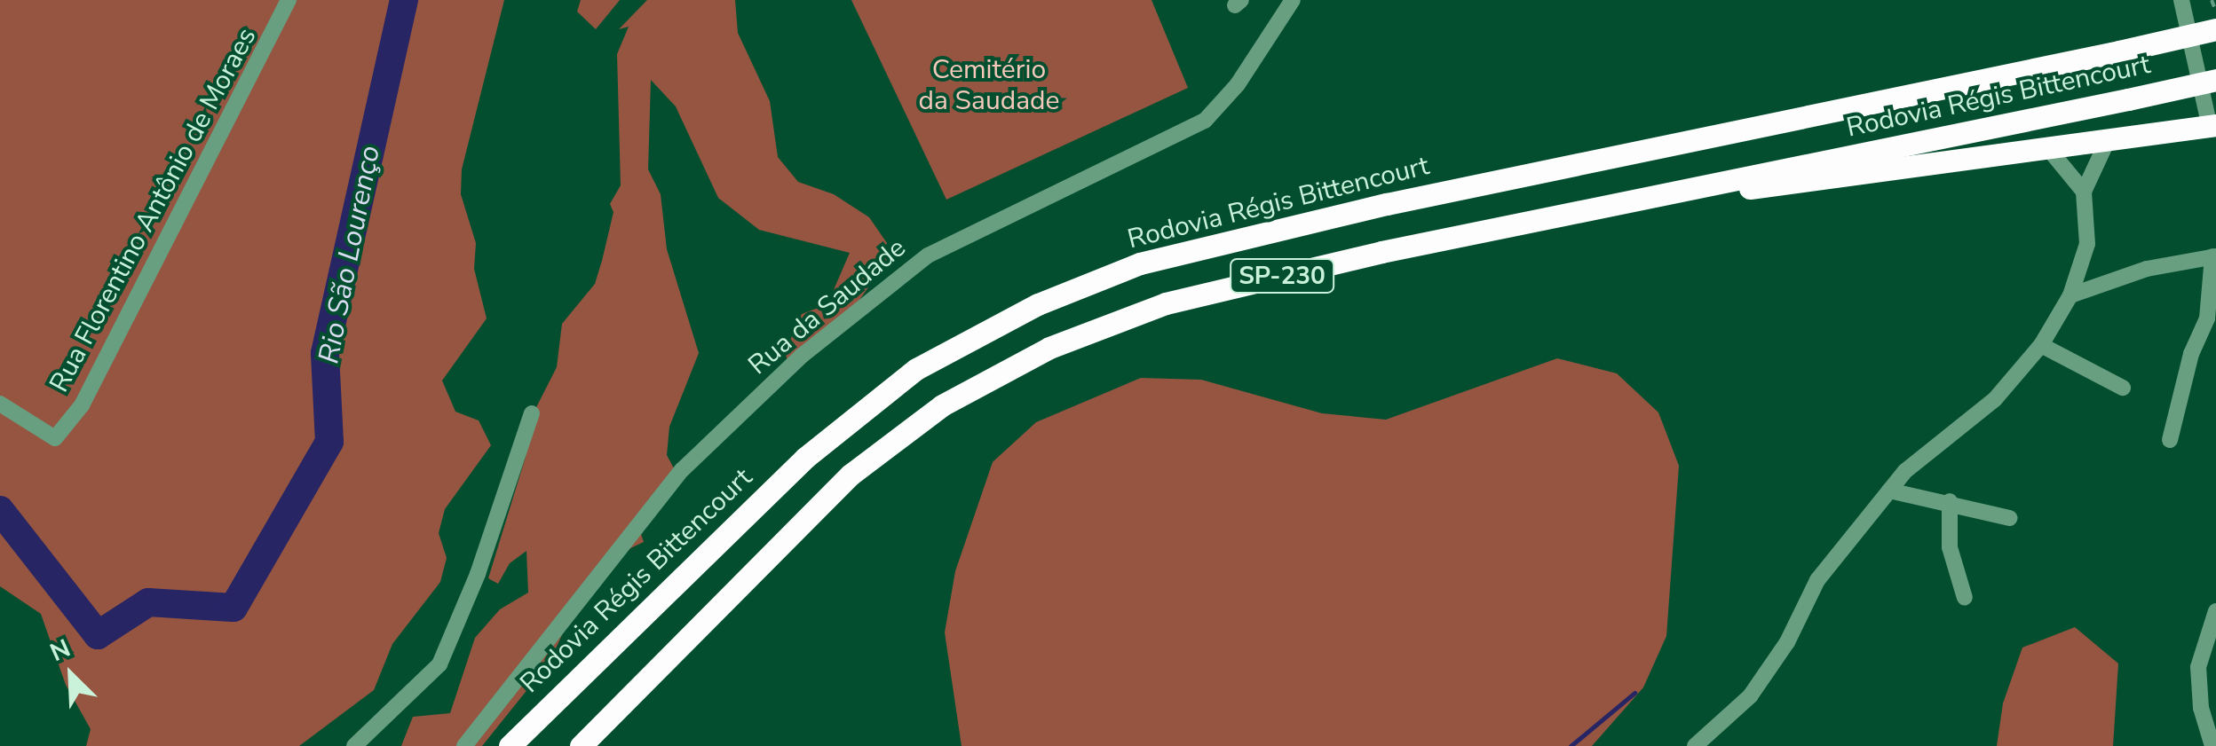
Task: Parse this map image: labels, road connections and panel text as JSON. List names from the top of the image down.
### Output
{
  "streets": {
    "highway": ["Rodovia Régis Bittencourt", "SP-230"],
    "street": ["Rua Florentino Antônio de Moraes", "Rua da Saudade"]
  },
  "water": ["Rio São Lourenço"],
  "parks": ["Cemitério da Saudade"],
  "north": "top left"
}
